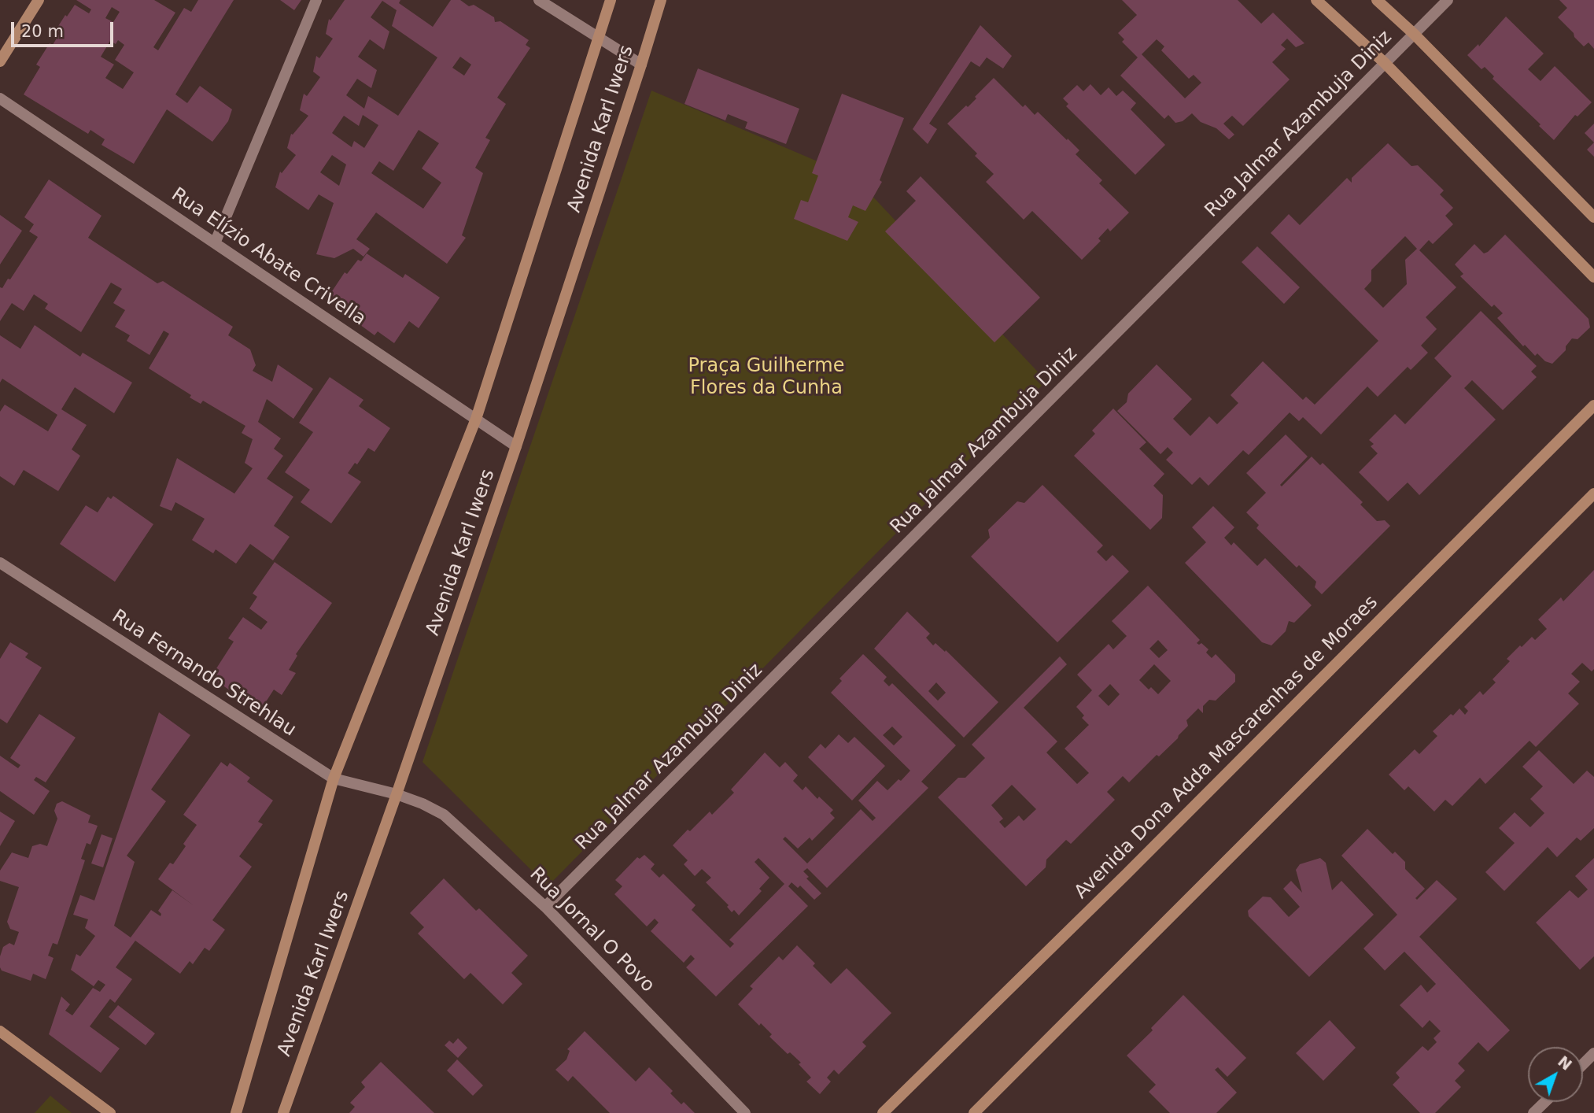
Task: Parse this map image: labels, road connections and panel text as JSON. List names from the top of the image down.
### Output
{
  "streets": {
    "street": [
      "Rua Jalmar Azambuja Diniz",
      "Avenida Karl Iwers",
      "Rua Elízio Abate Crivella",
      "Rua Fernando Strehlau",
      "Avenida Dona Adda Mascarenhas de Moraes",
      "Rua Jornal O Povo"
    ]
  },
  "crossings": [
    ["Rua Jalmar Azambuja Diniz", "Rua Jornal O Povo"],
    ["Avenida Karl Iwers", "Rua Elízio Abate Crivella"],
    ["Avenida Karl Iwers", "Rua Fernando Strehlau"],
    ["Avenida Karl Iwers", "Rua Jornal O Povo"],
    ["Rua Fernando Strehlau", "Rua Jornal O Povo"]
  ],
  "parks": ["Praça Guilherme Flores da Cunha"],
  "scale_bar": "20 m",
  "north": "top right"
}
